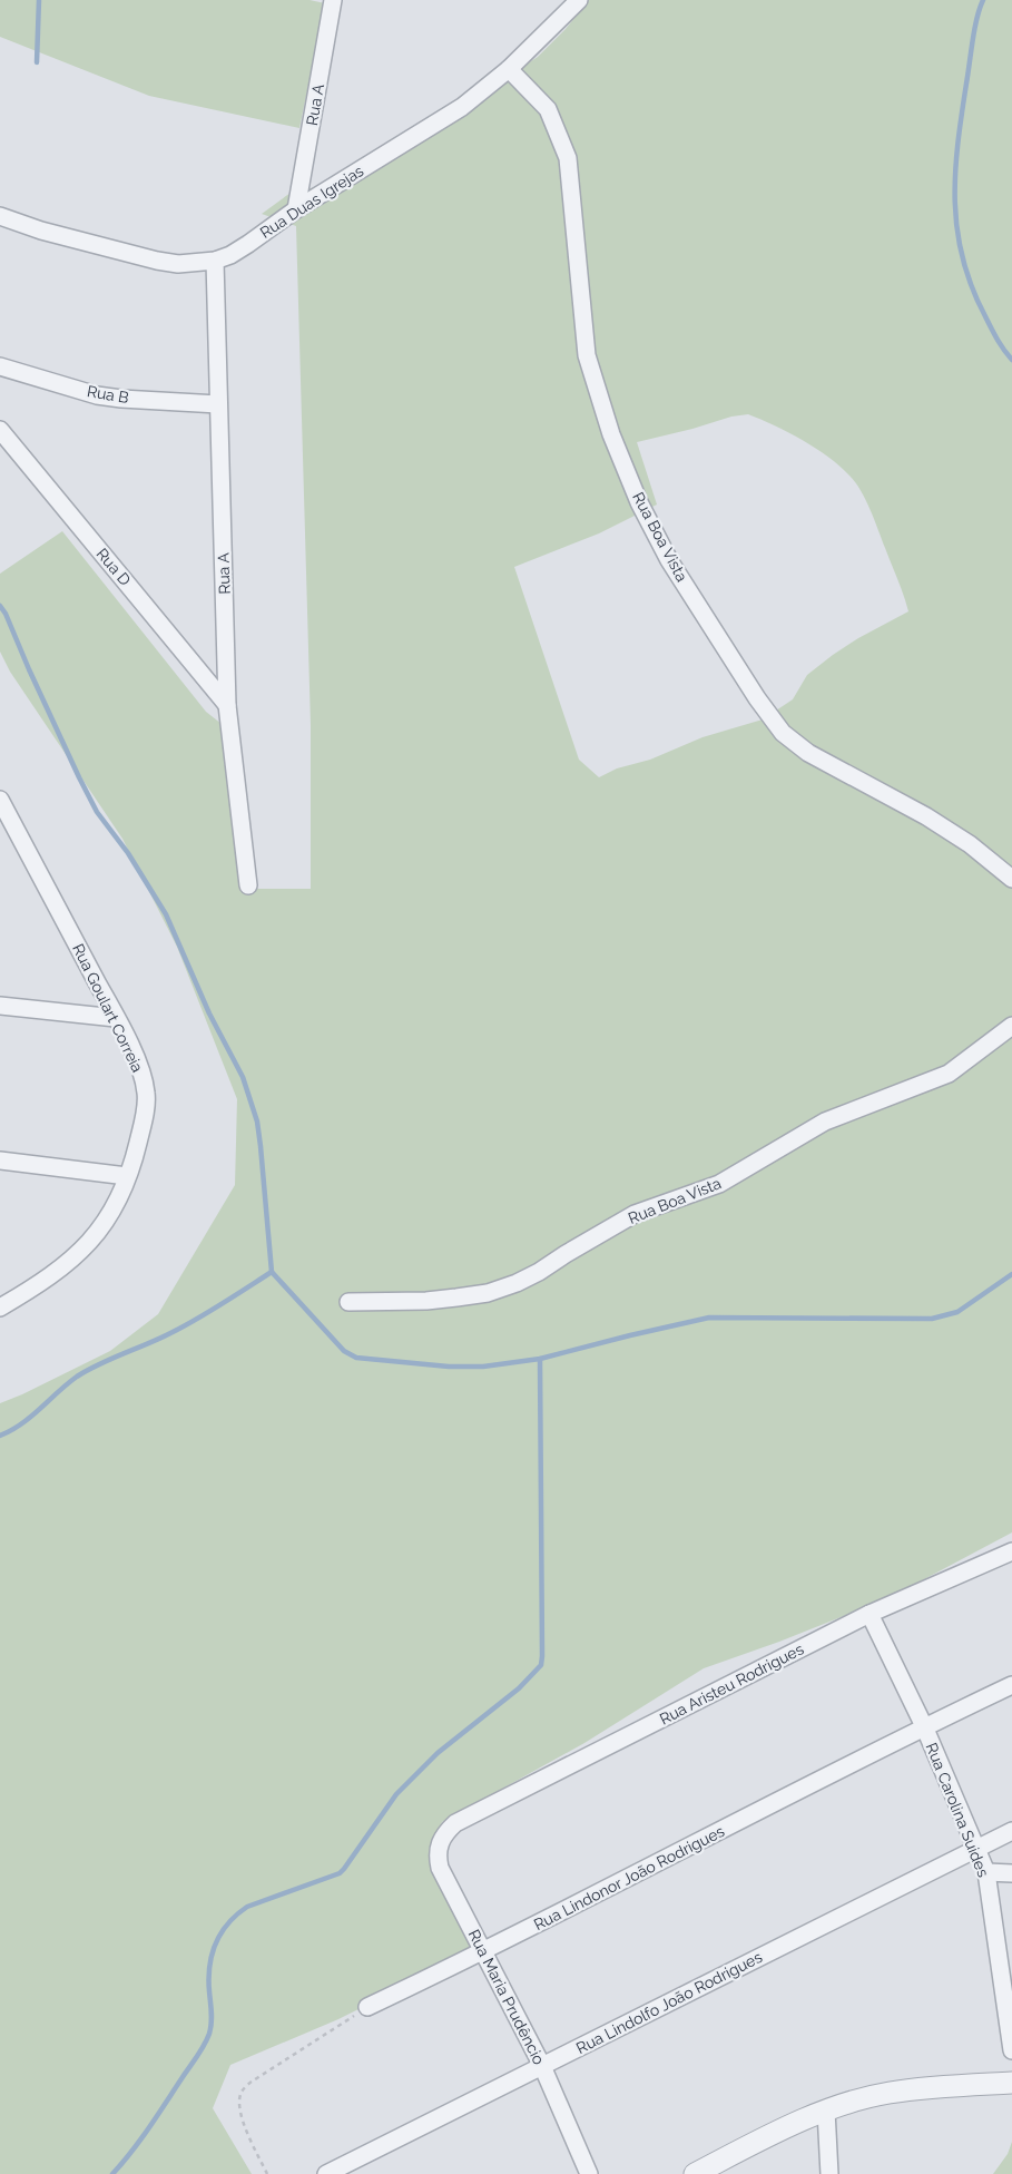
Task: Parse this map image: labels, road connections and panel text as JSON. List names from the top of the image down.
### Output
{
  "streets": {
    "street": [
      "Rua A",
      "Rua Duas Igrejas",
      "Rua B",
      "Rua Boa Vista",
      "Rua D",
      "Rua Goulart Correia",
      "Rua Aristeu Rodrigues",
      "Rua Carolina Suides",
      "Rua Lindonor João Rodrigues",
      "Rua Maria Prudêncio",
      "Rua Lindolfo João Rodrigues"
    ]
  },
  "crossings": [
    ["Rua A", "Rua Duas Igrejas"],
    ["Rua A", "Rua B"],
    ["Rua A", "Rua D"],
    ["Rua Duas Igrejas", "Rua Boa Vista"],
    ["Rua Aristeu Rodrigues", "Rua Carolina Suides"],
    ["Rua Aristeu Rodrigues", "Rua Maria Prudêncio"],
    ["Rua Carolina Suides", "Rua Lindonor João Rodrigues"],
    ["Rua Carolina Suides", "Rua Lindolfo João Rodrigues"],
    ["Rua Lindonor João Rodrigues", "Rua Maria Prudêncio"],
    ["Rua Maria Prudêncio", "Rua Lindolfo João Rodrigues"]
  ]
}
